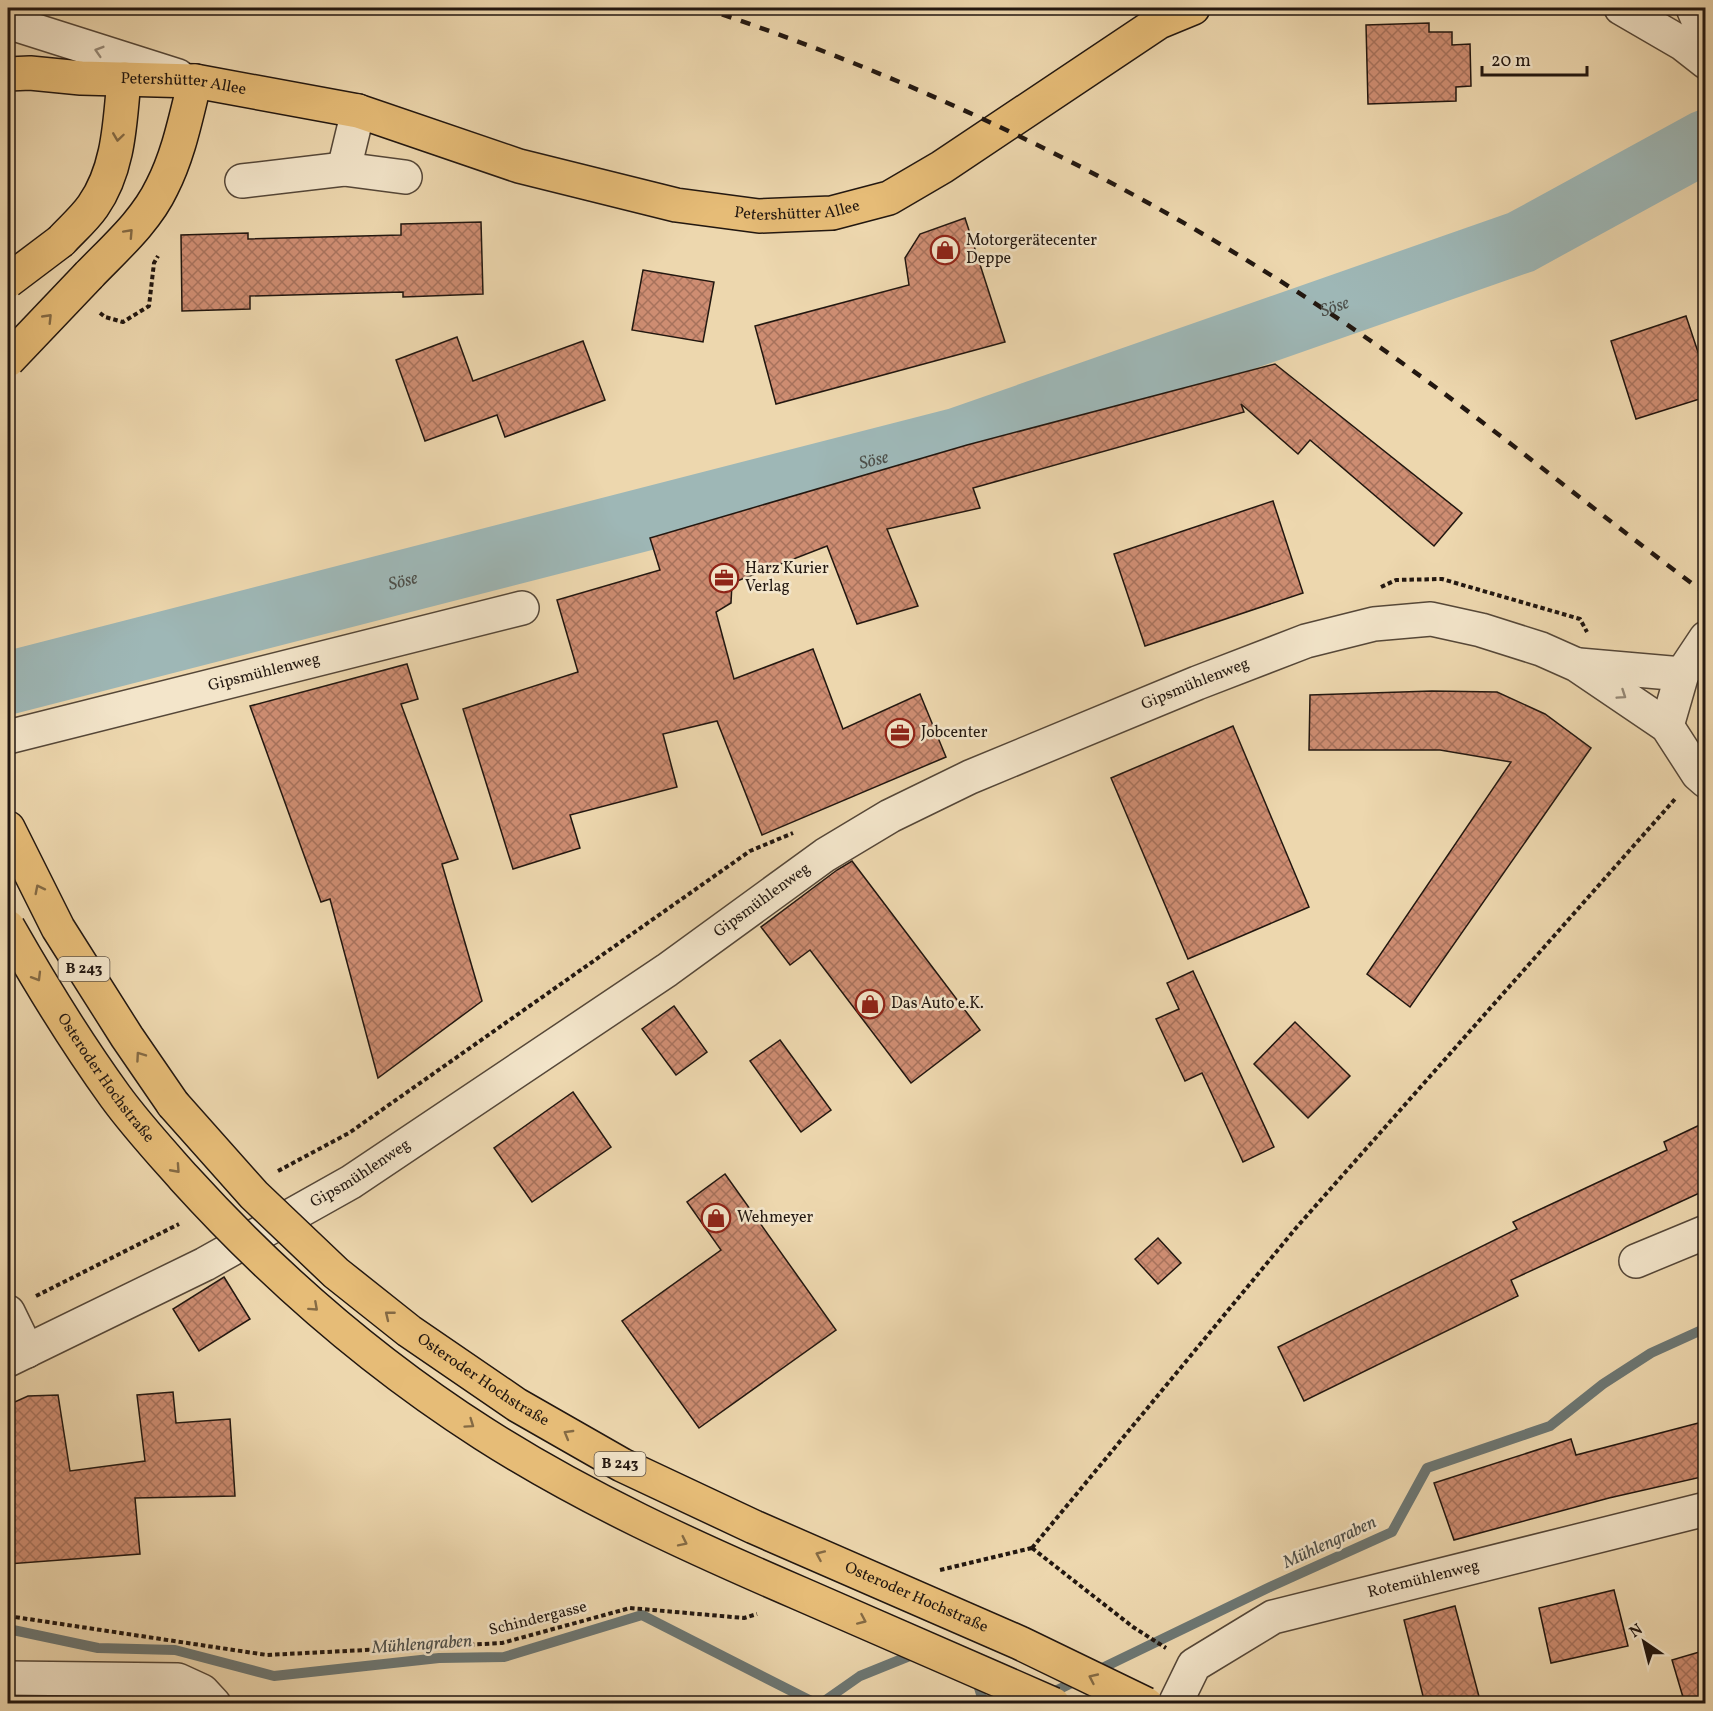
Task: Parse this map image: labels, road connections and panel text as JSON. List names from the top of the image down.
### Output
{
  "streets": {
    "main road": ["Petershütter Allee", "B 243", "Osteroder Hochstraße"],
    "street": ["Gipsmühlenweg", "Rotemühlenweg"],
    "path": ["Schindergasse"]
  },
  "water": ["Söse", "Mühlengraben"],
  "places": {
    "shop": ["Motorgerätecenter Deppe", "Das Auto e.K.", "Wehmeyer"],
    "office": ["Harz Kurier Verlag", "Jobcenter"]
  },
  "scale_bar": "20 m",
  "north": "top left"
}
